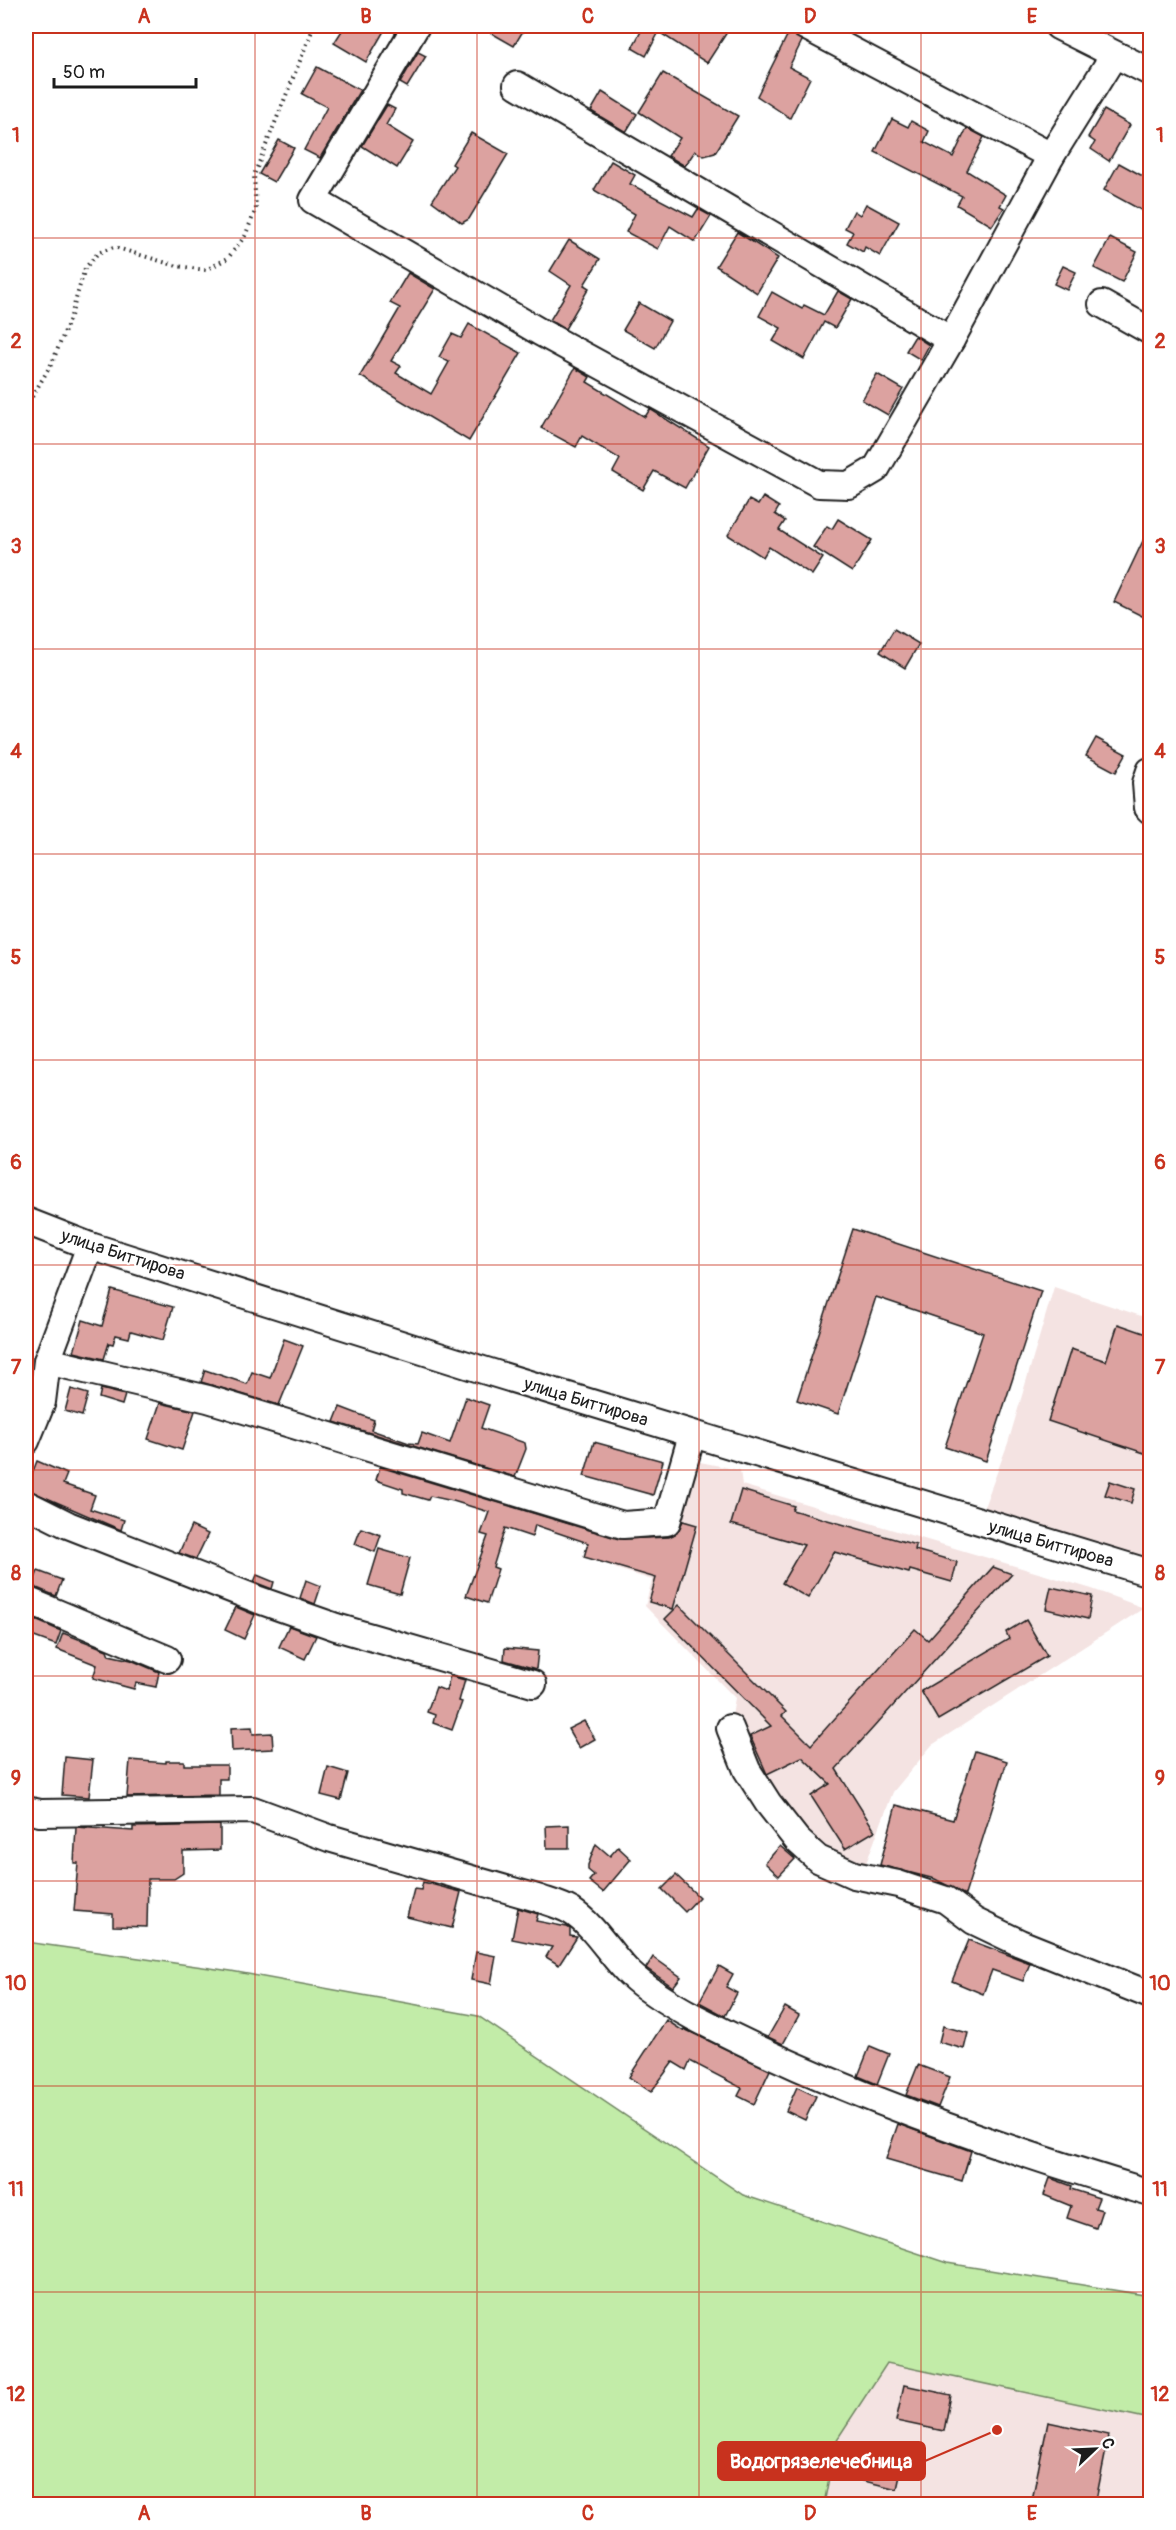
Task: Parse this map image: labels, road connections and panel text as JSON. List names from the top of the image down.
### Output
{
  "streets": {
    "street": ["улица Биттирова"]
  },
  "places": ["Водогрязелечебница"],
  "scale_bar": "50 m",
  "north": "top right",
  "grid": {
    "columns": [
      "A",
      "B",
      "C",
      "D",
      "E"
    ],
    "rows": [
      "1",
      "2",
      "3",
      "4",
      "5",
      "6",
      "7",
      "8",
      "9",
      "10",
      "11",
      "12"
    ]
  }
}
